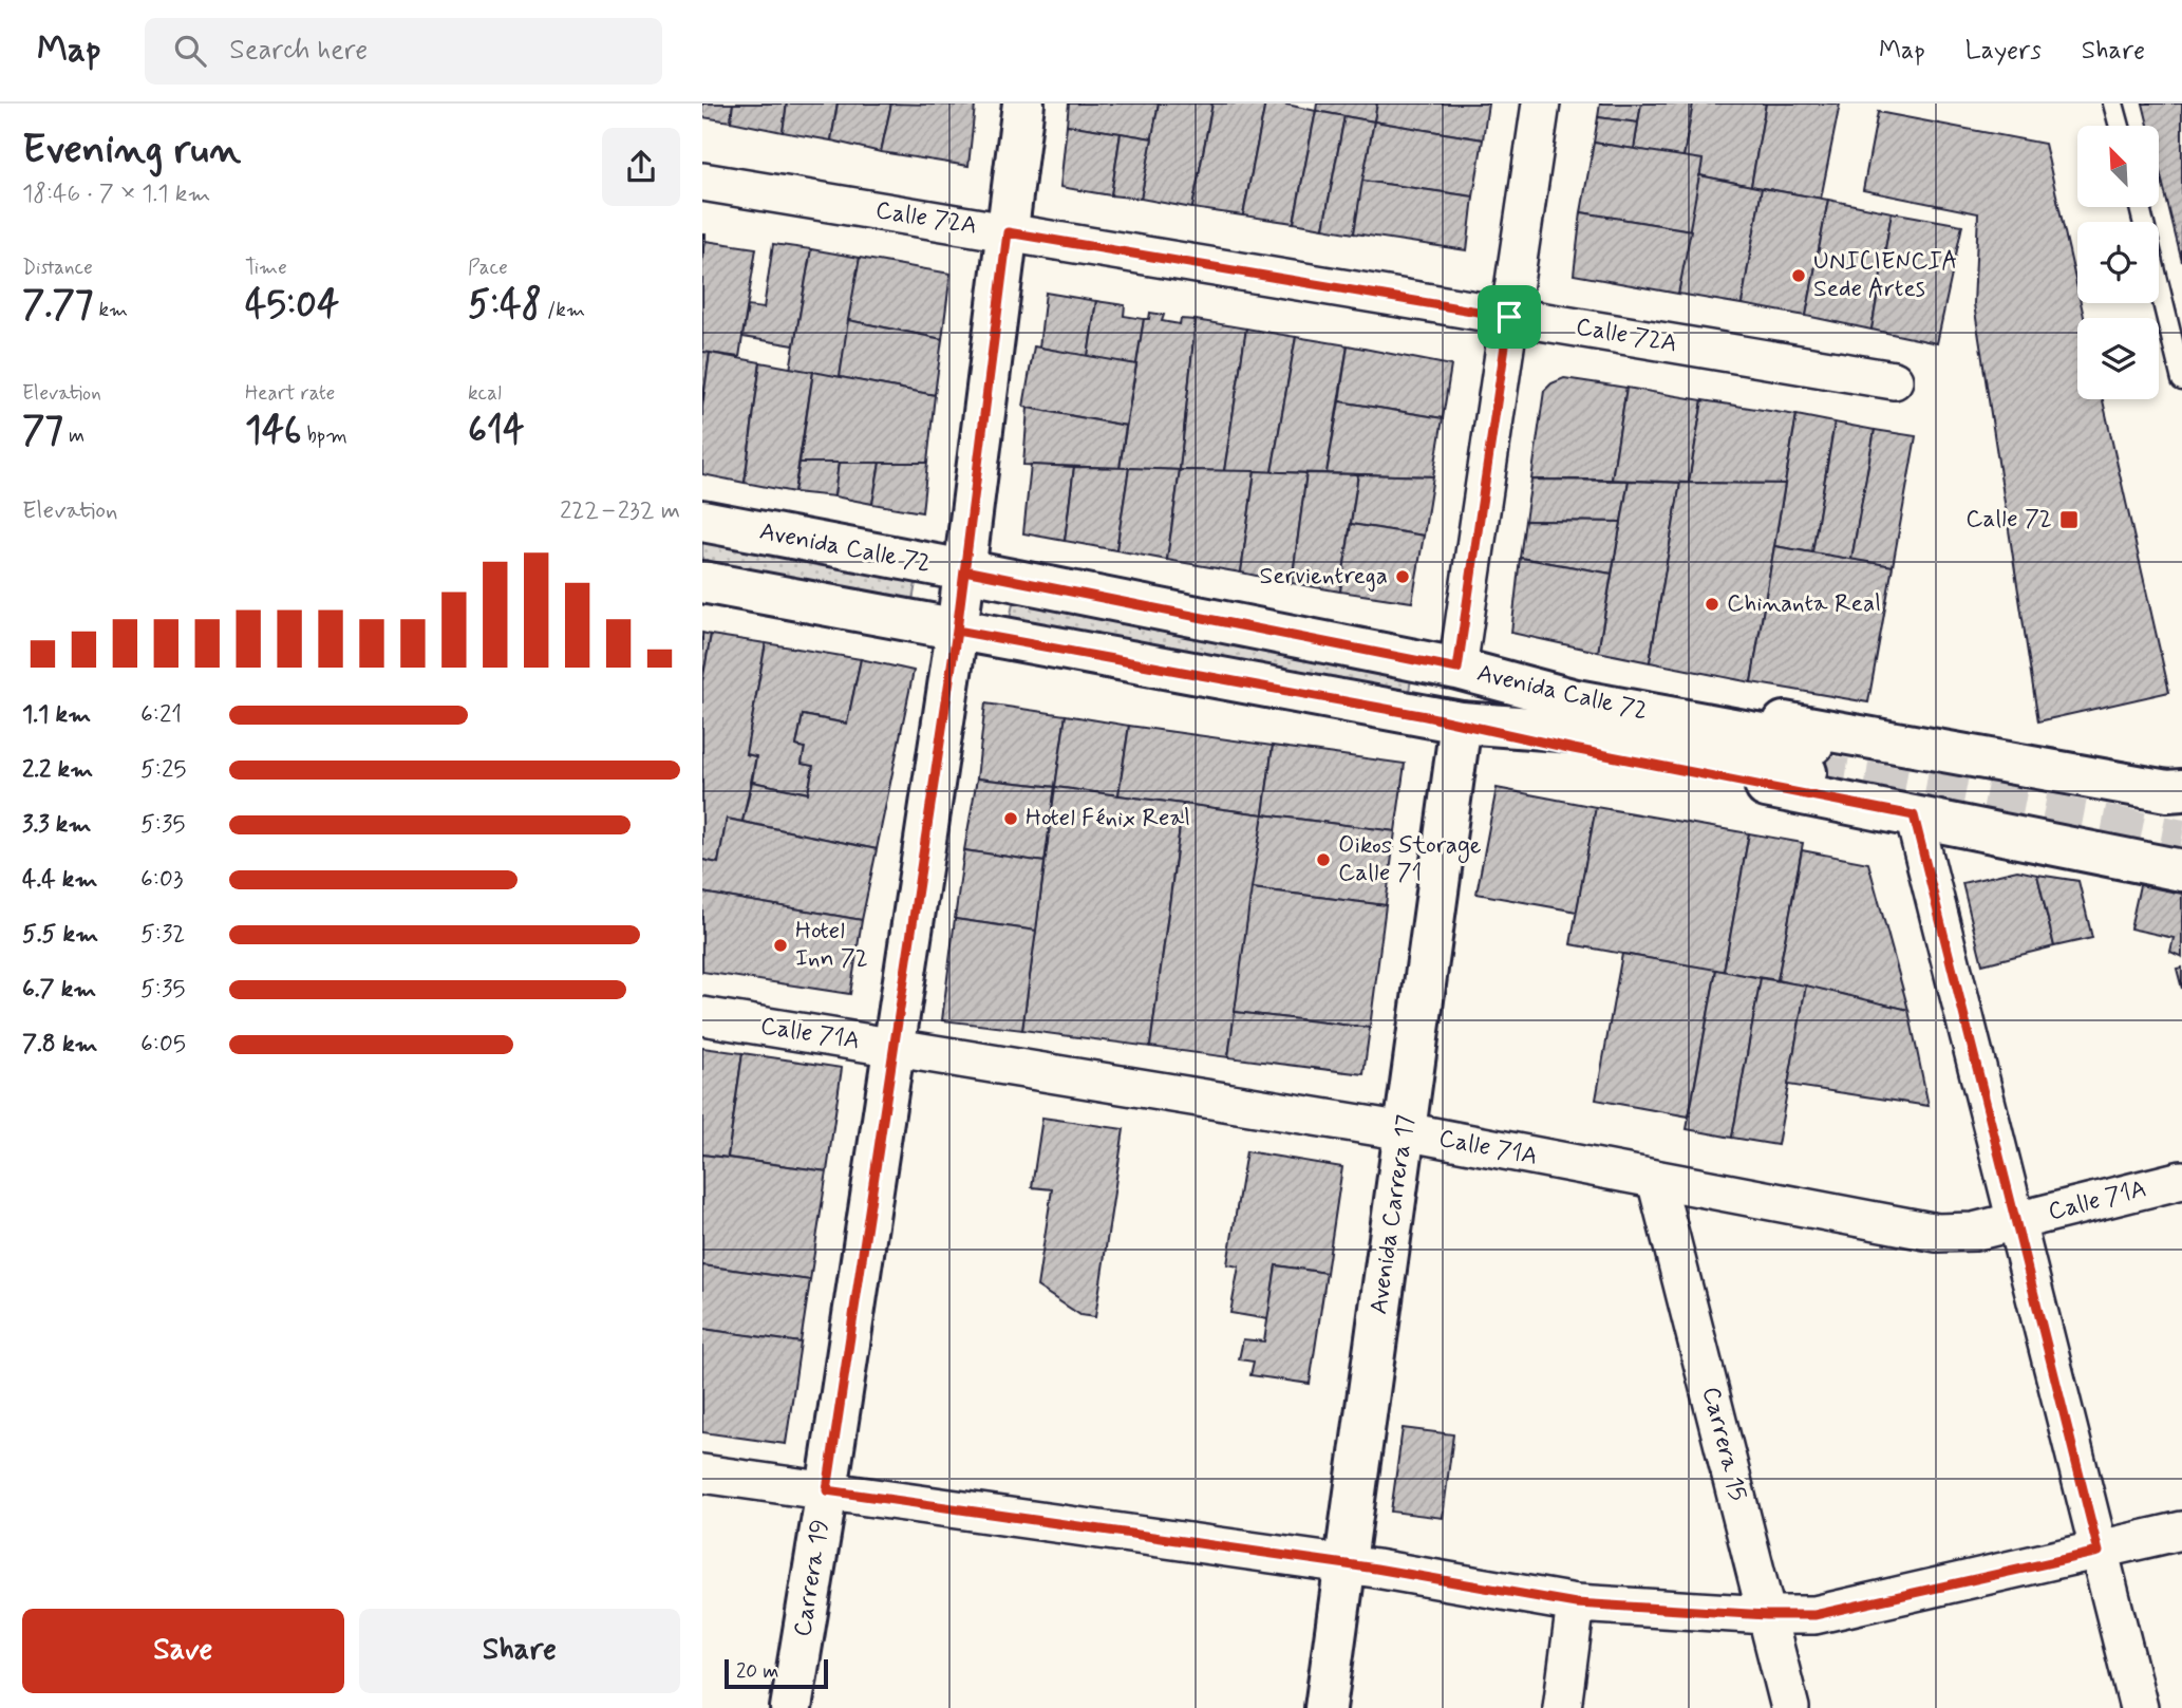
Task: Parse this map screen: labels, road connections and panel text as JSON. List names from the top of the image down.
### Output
{
  "streets": {
    "main road": ["Avenida Calle 72", "Avenida Carrera 17", "Carrera 19"],
    "street": ["Calle 72A", "Calle 71A", "Carrera 15"]
  },
  "crossings": [
    ["Calle 72A", "Carrera 19"],
    ["Avenida Calle 72", "Avenida Carrera 17"],
    ["Avenida Calle 72", "Carrera 19"],
    ["Calle 71A", "Avenida Carrera 17"],
    ["Calle 71A", "Carrera 15"],
    ["Calle 71A", "Carrera 19"]
  ],
  "places": {
    "other": [
      "UNICIENCIA Sede Artes",
      "Servientrega",
      "Chinanta Real",
      "Hotel Fénix Real",
      "Oikos Storage Calle 71",
      "Hotel Inn 72"
    ],
    "transit": ["Calle 72"]
  },
  "scale_bar": "20 m",
  "north": "top left",
  "page": {
    "header": "Map",
    "search": "Search here",
    "nav": ["Map", "Layers", "Share"],
    "heading": ["Evening run", "18:46 · 7 × 1.1 km"],
    "stats": [
      ["Distance", "7.77 km"],
      ["Time", "45:04"],
      ["Pace", "5:48 /km"],
      ["Elevation", "77 m"],
      ["Heart rate", "146 bpm"],
      ["kcal", "614"]
    ],
    "chart": ["Elevation", "222–232 m"],
    "list": [
      {
        "name": "1.1 km",
        "note": "6:21"
      },
      {
        "name": "2.2 km",
        "note": "5:25"
      },
      {
        "name": "3.3 km",
        "note": "5:35"
      },
      {
        "name": "4.4 km",
        "note": "6:03"
      },
      {
        "name": "5.5 km",
        "note": "5:32"
      },
      {
        "name": "6.7 km",
        "note": "5:35"
      },
      {
        "name": "7.8 km",
        "note": "6:05"
      }
    ],
    "buttons": ["Save", "Share"],
    "scale": "20 m"
  }
}
